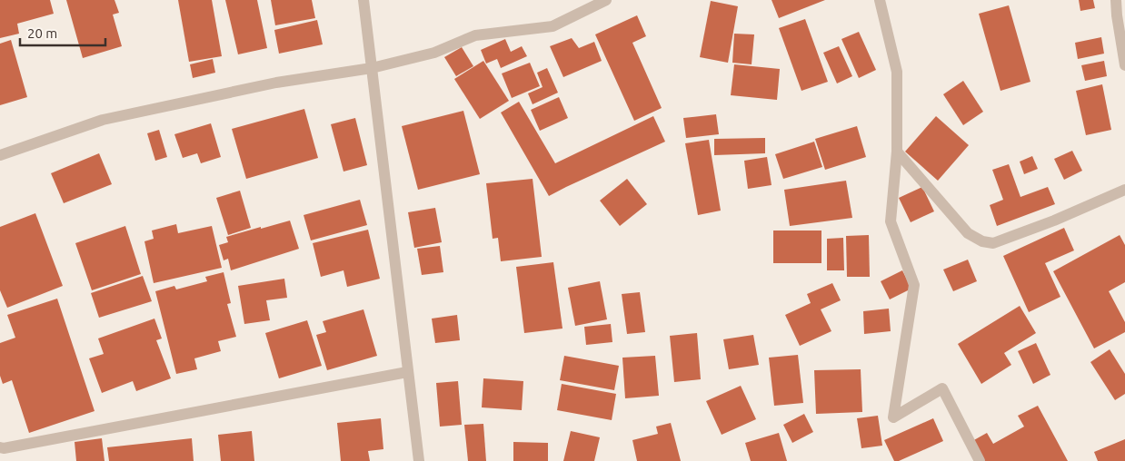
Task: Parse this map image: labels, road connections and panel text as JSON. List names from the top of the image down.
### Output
{
  "scale_bar": "20 m"
}
